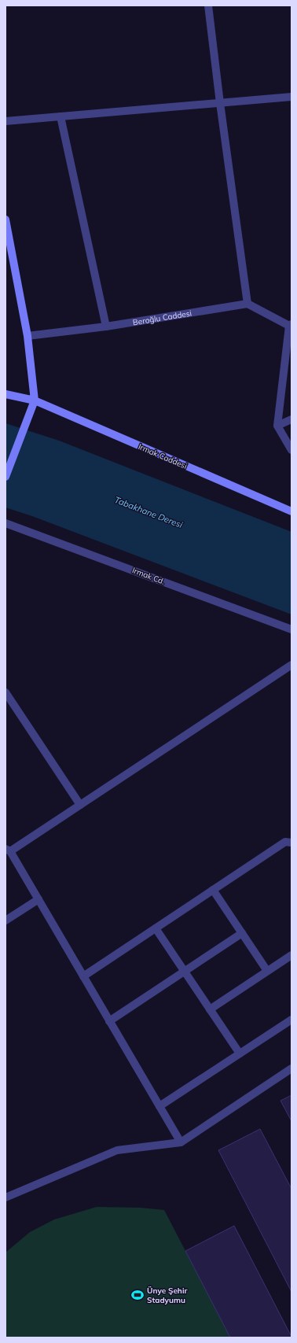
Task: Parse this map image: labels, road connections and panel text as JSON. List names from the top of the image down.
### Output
{
  "streets": {
    "street": ["Beroğlu Caddesi", "Irmak Caddesi", "Irmak Cd."]
  },
  "water": ["Tabakhane Deresi"],
  "places": {
    "sports": ["Ünye Şehir Stadyumu"]
  }
}
